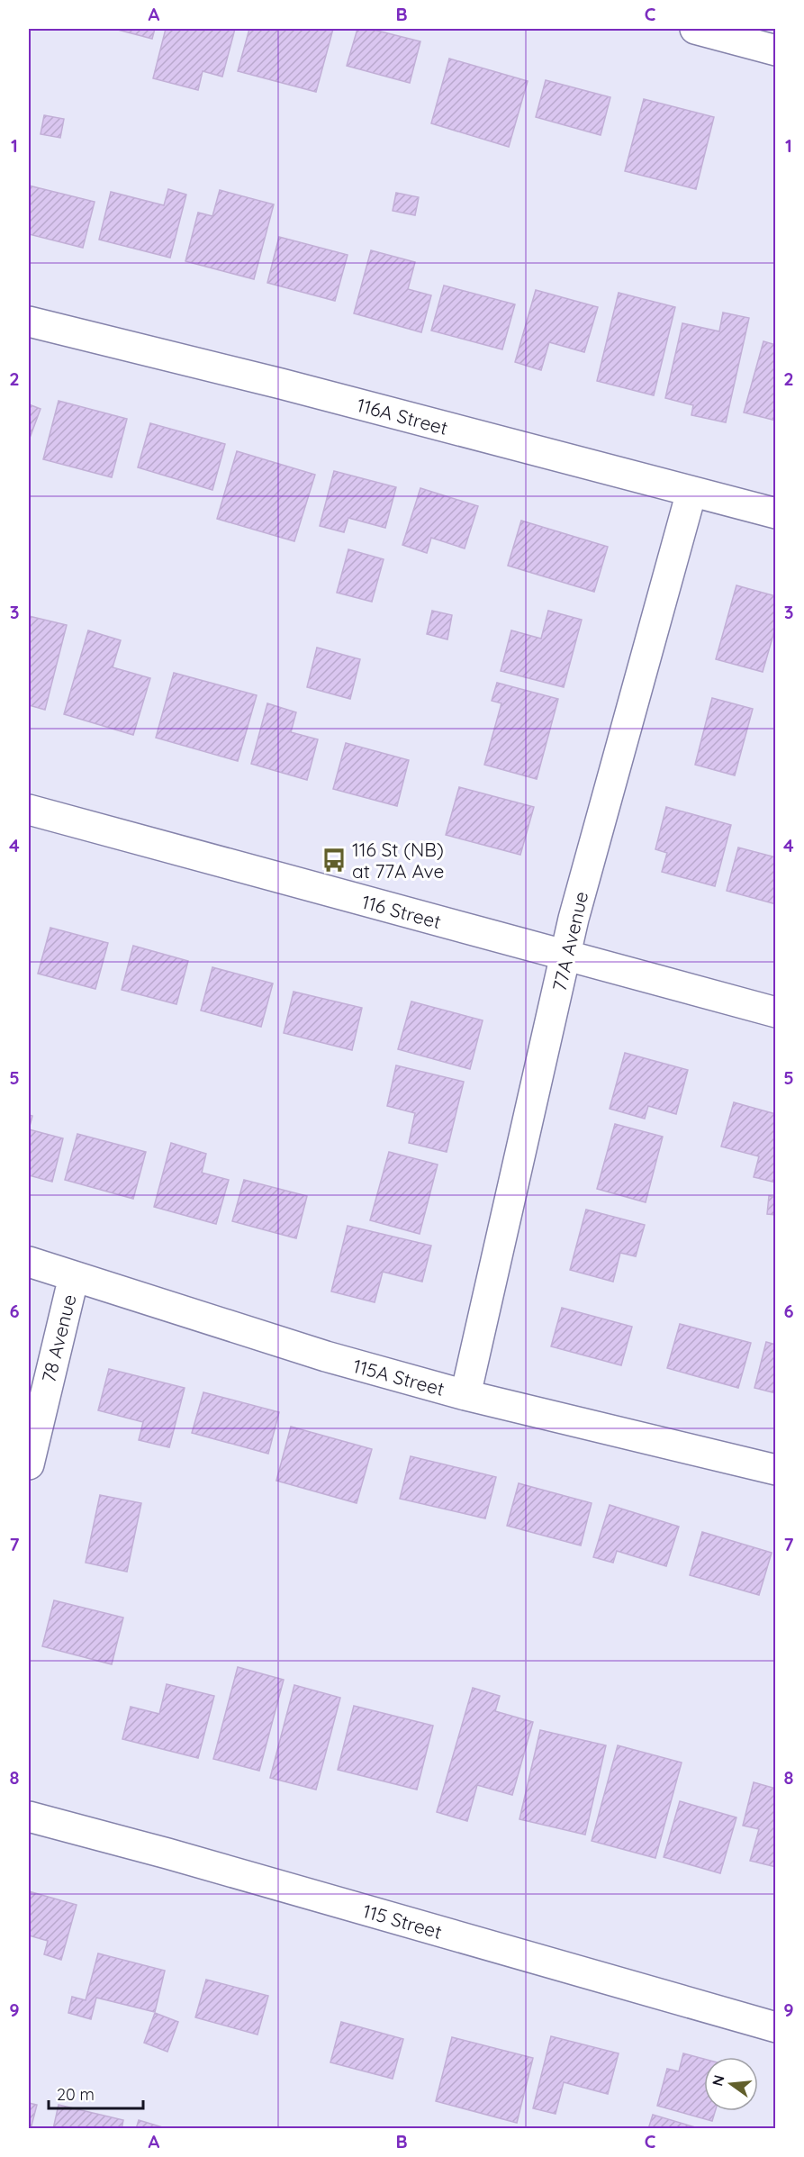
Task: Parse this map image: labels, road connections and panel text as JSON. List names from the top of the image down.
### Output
{
  "streets": {
    "street": [
      "116A Street",
      "116 Street",
      "77A Avenue",
      "78 Avenue",
      "115A Street",
      "115 Street"
    ]
  },
  "crossings": [
    ["116A Street", "77A Avenue"],
    ["116 Street", "77A Avenue"],
    ["77A Avenue", "115A Street"],
    ["78 Avenue", "115A Street"]
  ],
  "places": {
    "bus stop": ["116 St (NB) at 77A Ave"]
  },
  "scale_bar": "20 m",
  "north": "left",
  "grid": {
    "columns": ["A", "B", "C"],
    "rows": [
      "1",
      "2",
      "3",
      "4",
      "5",
      "6",
      "7",
      "8",
      "9"
    ]
  }
}
